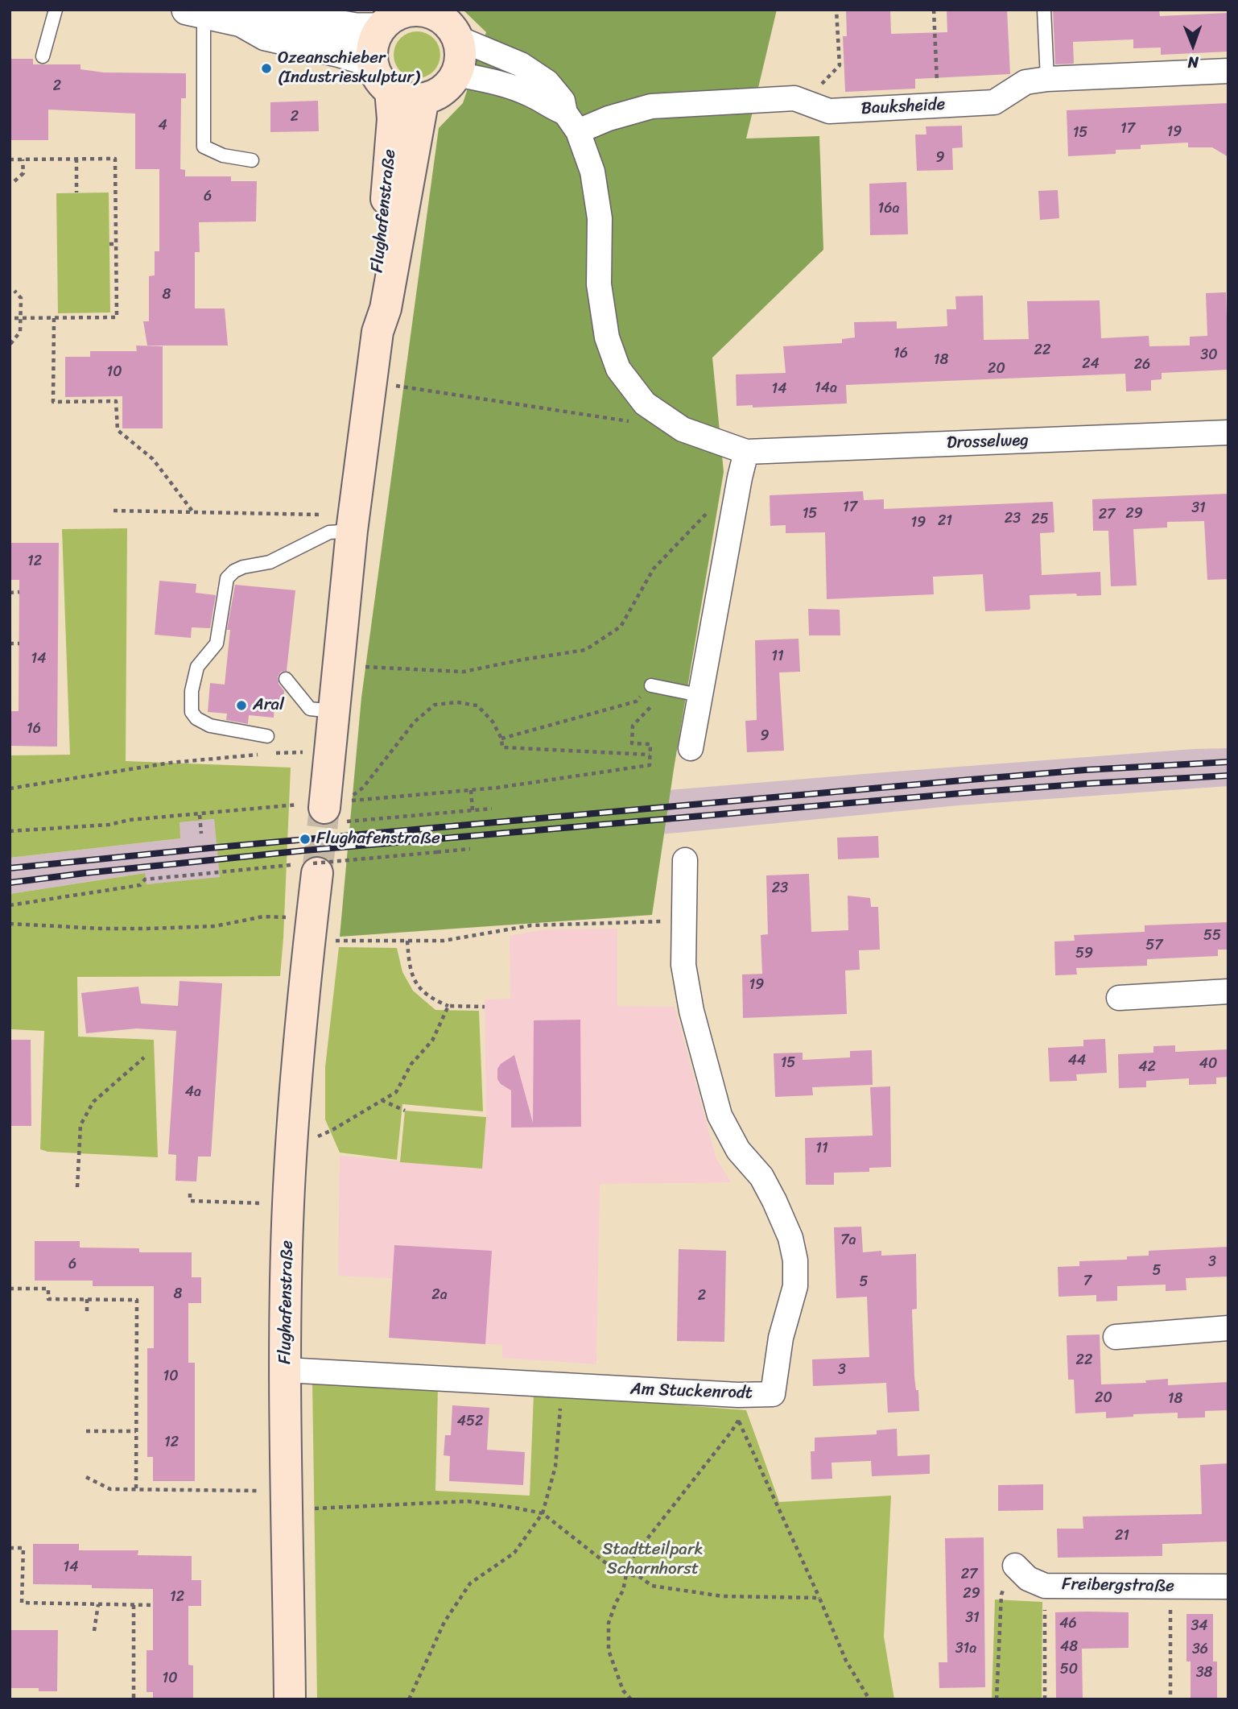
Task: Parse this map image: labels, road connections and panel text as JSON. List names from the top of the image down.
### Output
{
  "streets": {
    "main road": ["Flughafenstraße"],
    "street": [
      "Bauksheide",
      "Drosselweg",
      "Am Stuckenrodt",
      "Freibergstraße"
    ]
  },
  "crossings": [
    ["Bauksheide", "Drosselweg"],
    ["Flughafenstraße", "Drosselweg"],
    ["Flughafenstraße", "Am Stuckenrodt"]
  ],
  "parks": ["Stadtteilpark Scharnhorst"],
  "places": ["Ozeanschieber (Industrieskulptur)", "Aral", "Flughafenstraße"],
  "house_numbers": [
    "2",
    "2",
    "4",
    "17",
    "19",
    "15",
    "9",
    "6",
    "16a",
    "8",
    "22",
    "16",
    "30",
    "18",
    "24",
    "26",
    "20",
    "10",
    "14a",
    "14",
    "17",
    "31",
    "15",
    "29",
    "27",
    "23",
    "25",
    "21",
    "19",
    "12",
    "11",
    "14",
    "16",
    "9",
    "23",
    "55",
    "57",
    "59",
    "19",
    "44",
    "15",
    "40",
    "42",
    "4a",
    "11",
    "7a",
    "3",
    "6",
    "5",
    "7",
    "5",
    "8",
    "2a",
    "2",
    "22",
    "3",
    "10",
    "20",
    "18",
    "452",
    "12",
    "21",
    "14",
    "27",
    "29",
    "12",
    "31",
    "46",
    "34",
    "48",
    "31a",
    "36",
    "50",
    "38",
    "10"
  ],
  "north": "bottom"
}
